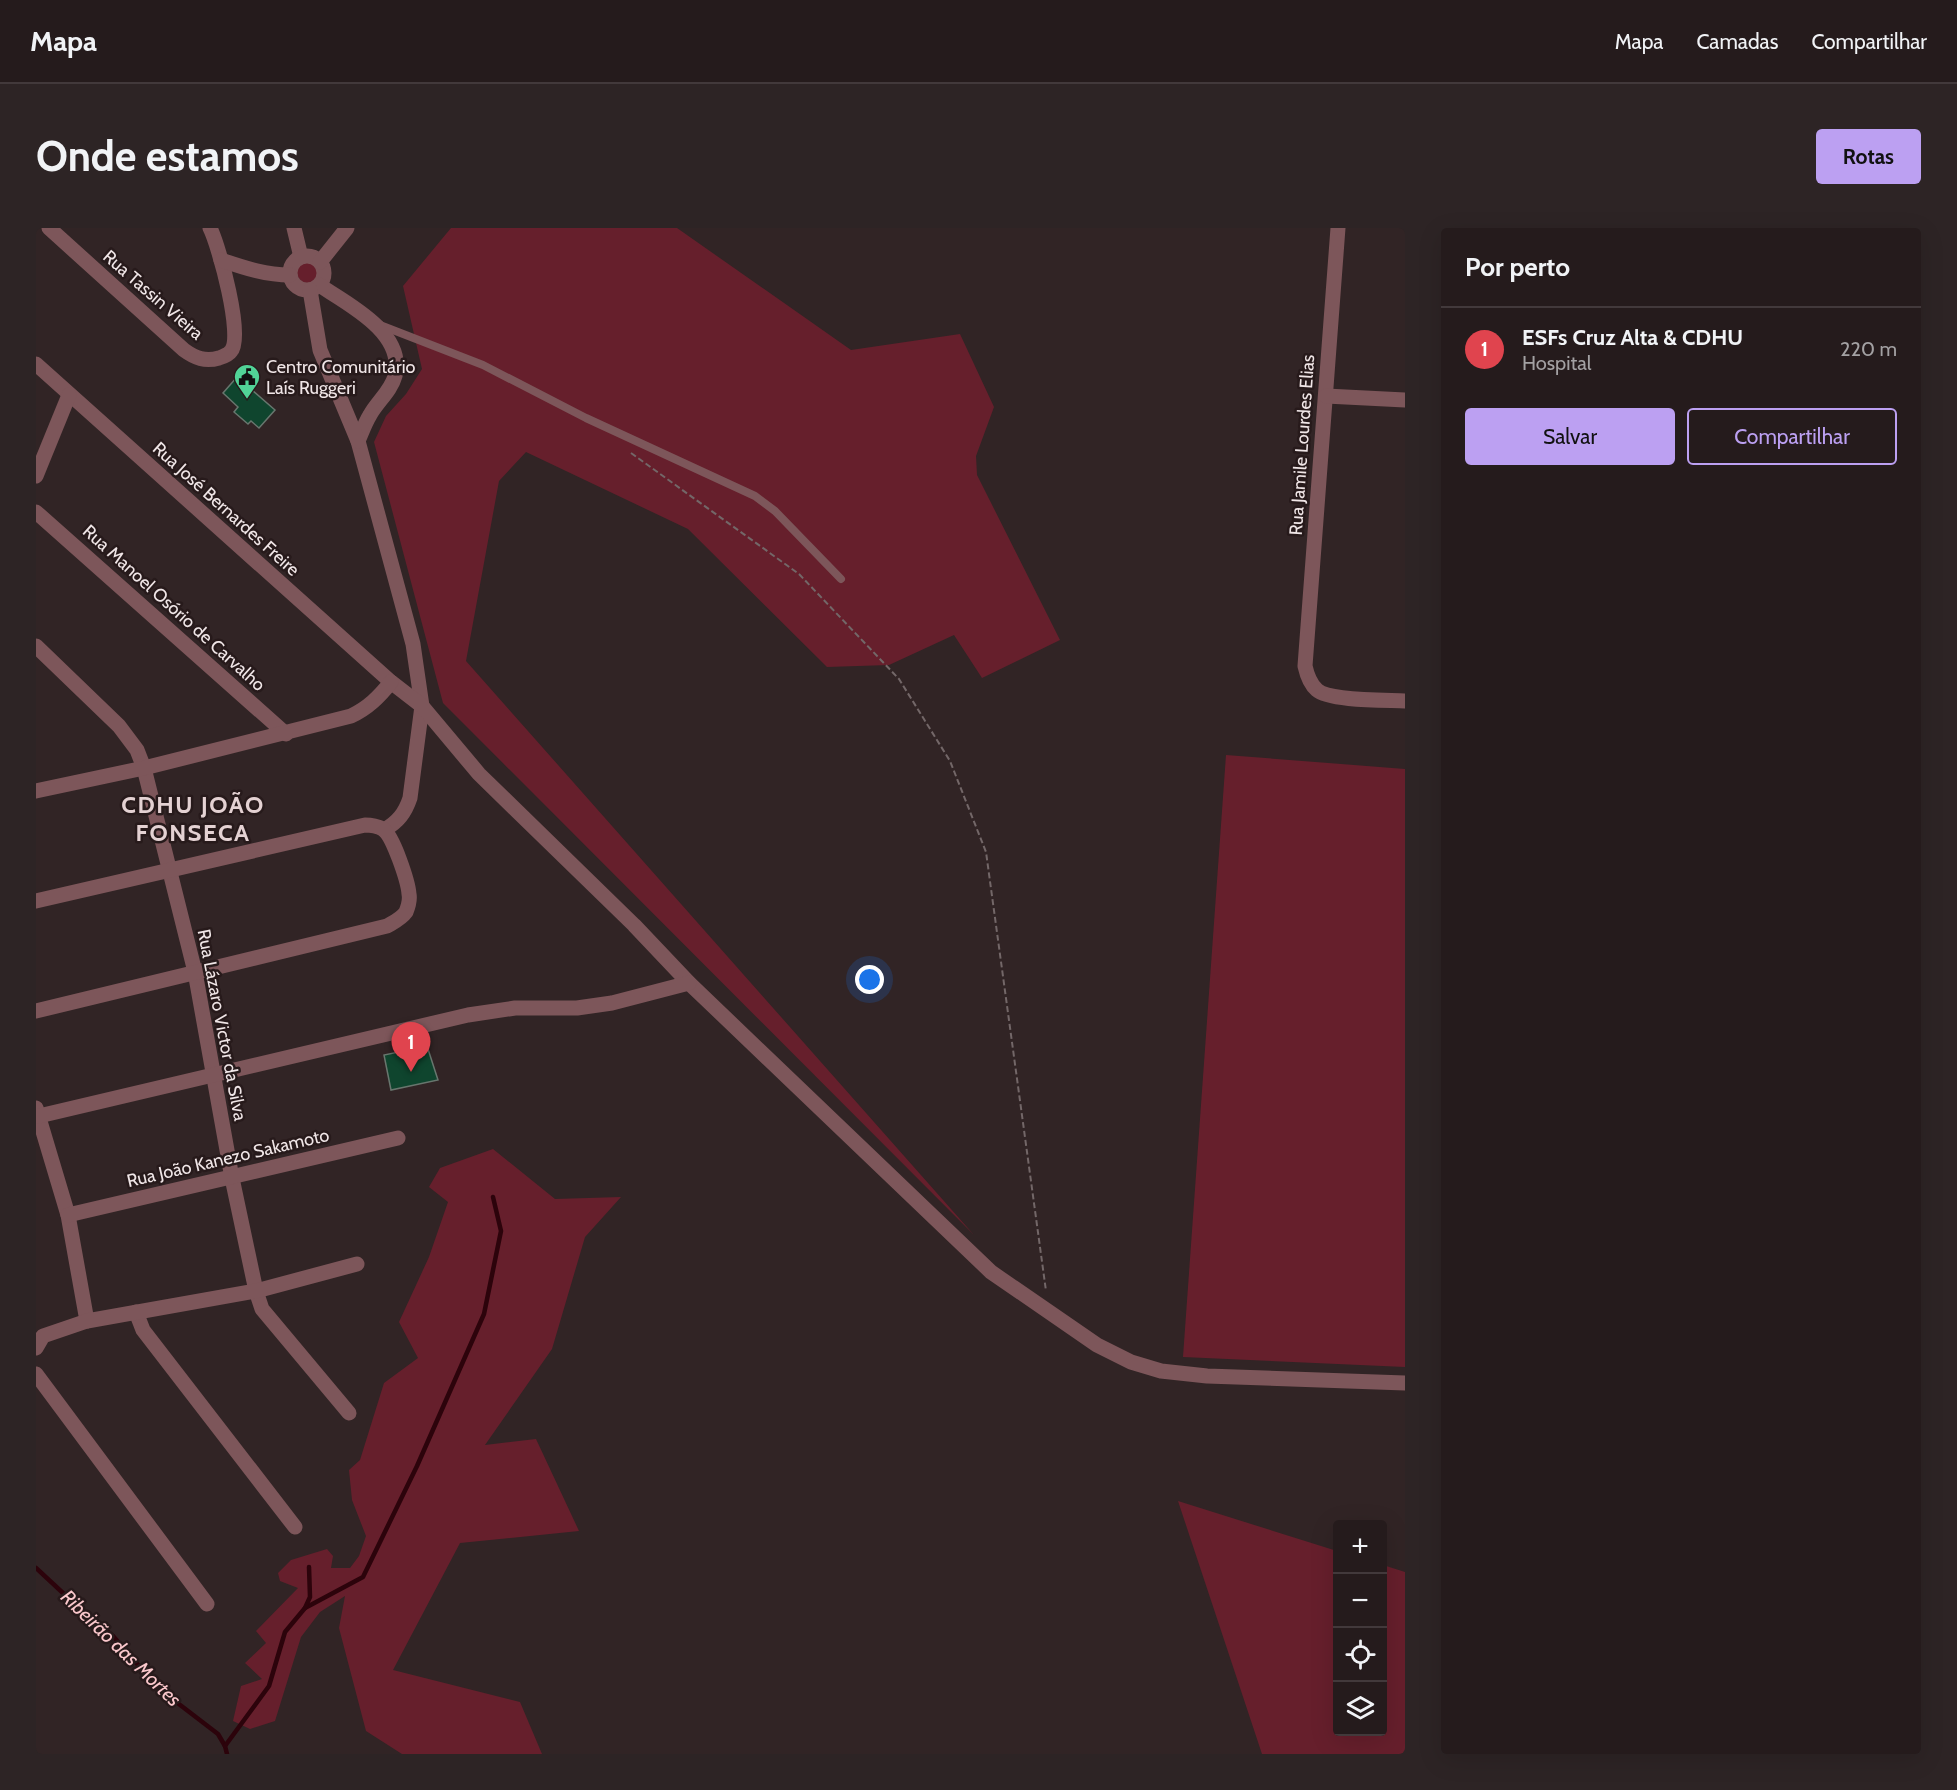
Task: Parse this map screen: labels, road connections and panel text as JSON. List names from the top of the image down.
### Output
{
  "streets": {
    "street": [
      "Rua Tassin Vieira",
      "Rua Jamile Lourdes Elias",
      "Rua José Bernardes Freire",
      "Rua Manoel Osório de Carvalho",
      "Rua Lázaro Victor da Silva",
      "Rua João Kanezo Sakamoto"
    ]
  },
  "crossings": [
    ["Rua Lázaro Victor da Silva", "Rua João Kanezo Sakamoto"]
  ],
  "districts": ["CDHU JOÃO FONSECA"],
  "water": ["Ribeirão das Mortes"],
  "places": {
    "public building": ["Centro Comunitário Laís Ruggeri"]
  },
  "page": {
    "header": "Mapa",
    "nav": ["Mapa", "Camadas", "Compartilhar"],
    "buttons": [
      "Rotas",
      ["Salvar", "Compartilhar"]
    ],
    "title": "Onde estamos",
    "heading": "Por perto",
    "list": [
      {
        "mark": "1",
        "name": "ESFs Cruz Alta & CDHU",
        "note": "Hospital",
        "value": "220 m"
      }
    ],
    "pins": "1",
    "map_buttons": ["+", "−"]
  }
}
